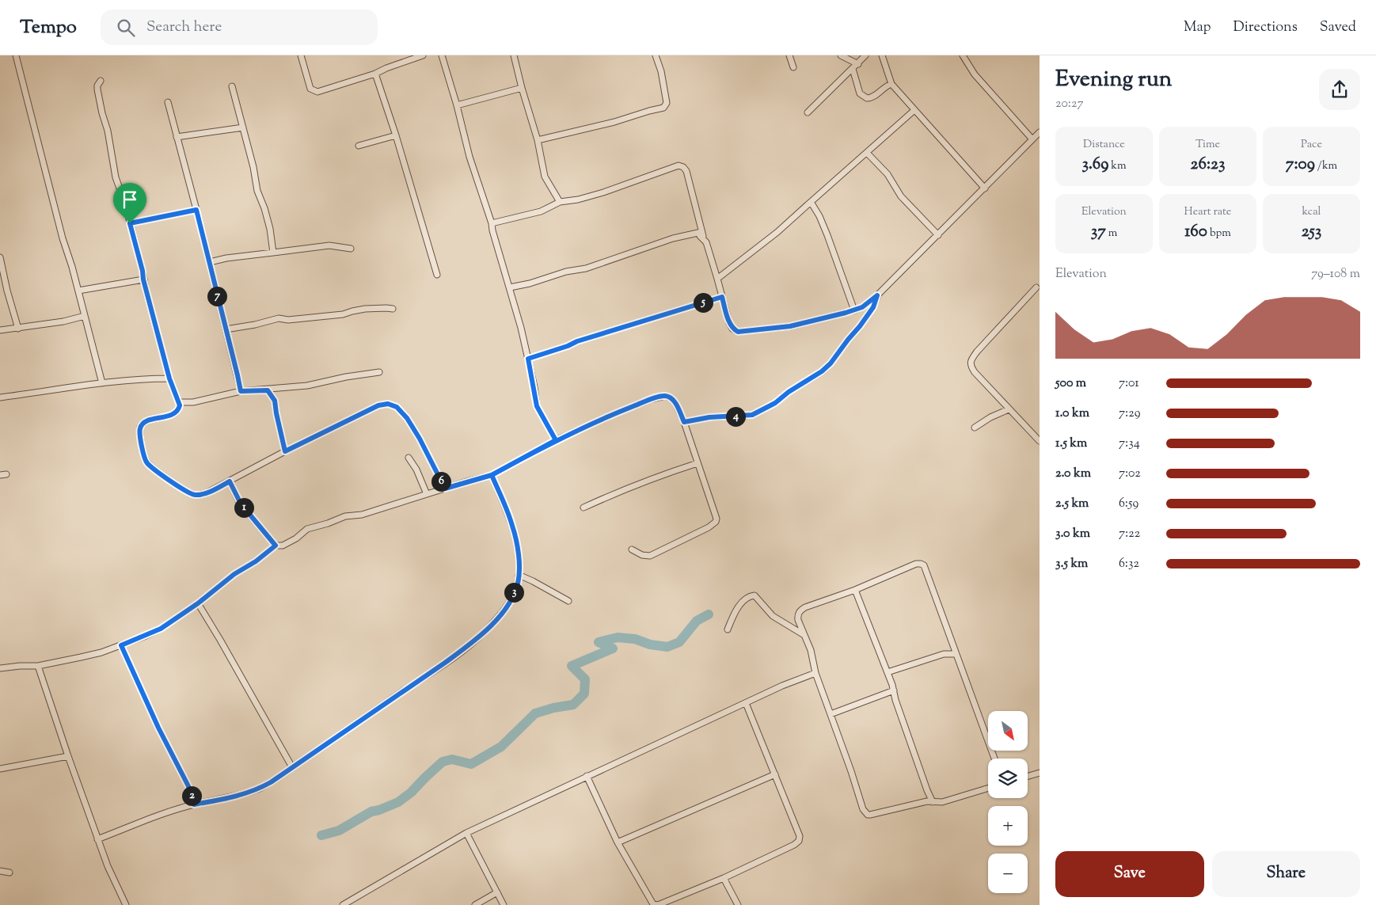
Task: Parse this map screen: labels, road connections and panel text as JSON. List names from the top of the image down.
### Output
{
  "north": "bottom right",
  "page": {
    "header": "Tempo",
    "search": "Search here",
    "nav": ["Map", "Directions", "Saved"],
    "heading": ["Evening run", "20:27"],
    "stats": [
      ["Distance", "3.69 km"],
      ["Time", "26:23"],
      ["Pace", "7:09 /km"],
      ["Elevation", "37 m"],
      ["Heart rate", "160 bpm"],
      ["kcal", "253"]
    ],
    "chart": ["Elevation", "79–108 m"],
    "pins": [
      "7",
      "5",
      "4",
      "6",
      "1",
      "3",
      "2"
    ],
    "list": [
      {
        "name": "500 m",
        "note": "7:01"
      },
      {
        "name": "1.0 km",
        "note": "7:29"
      },
      {
        "name": "1.5 km",
        "note": "7:34"
      },
      {
        "name": "2.0 km",
        "note": "7:02"
      },
      {
        "name": "2.5 km",
        "note": "6:59"
      },
      {
        "name": "3.0 km",
        "note": "7:22"
      },
      {
        "name": "3.5 km",
        "note": "6:32"
      }
    ],
    "map_buttons": ["+", "−"],
    "buttons": ["Save", "Share"]
  }
}
